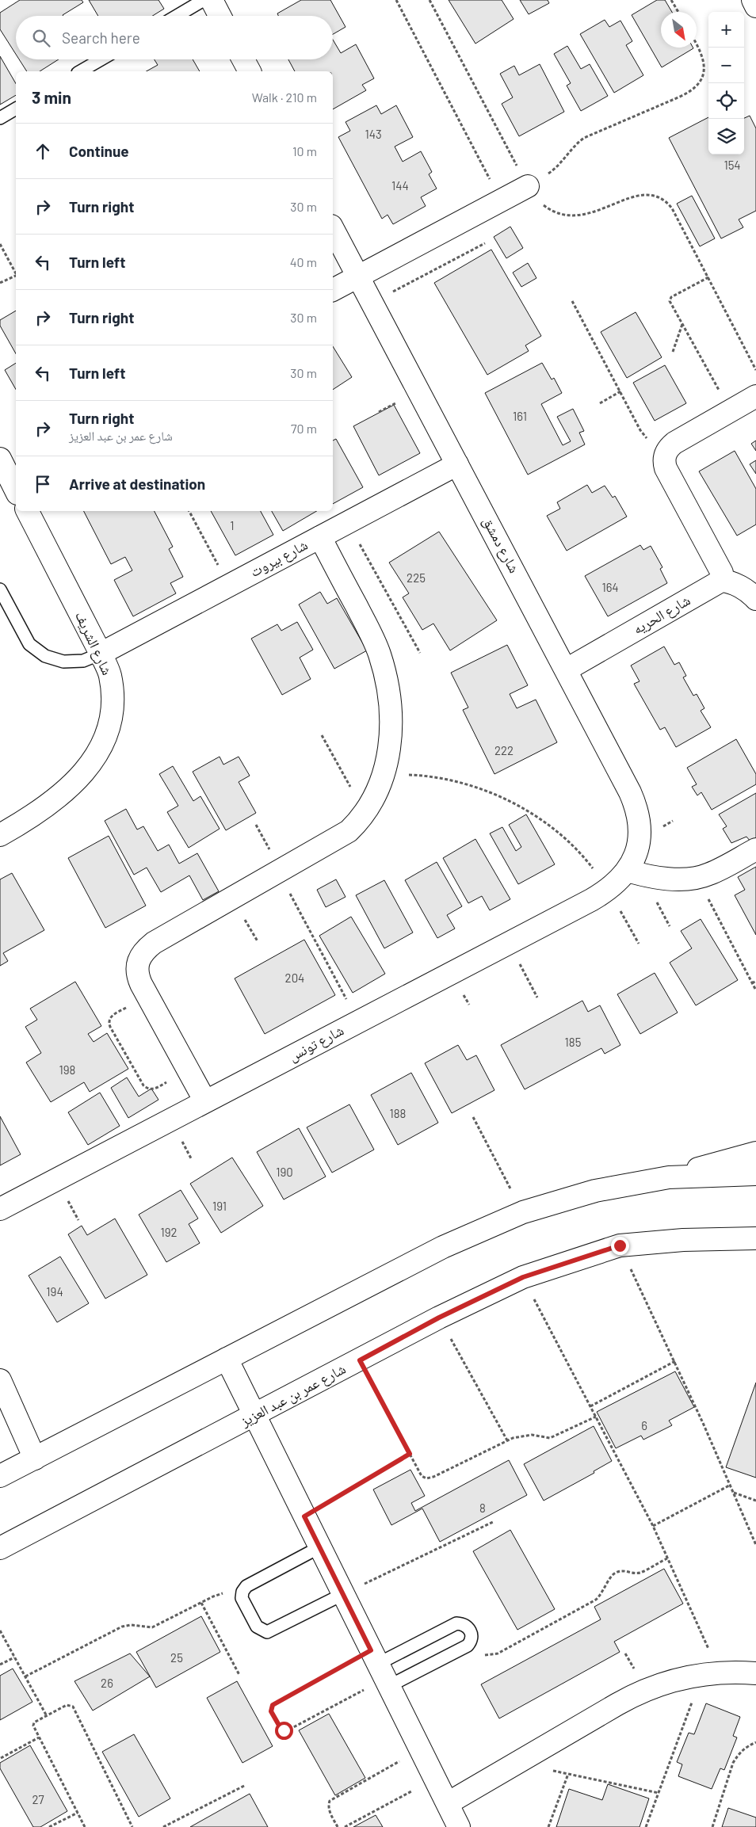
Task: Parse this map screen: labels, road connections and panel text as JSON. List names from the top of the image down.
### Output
{
  "streets": {
    "street": [
      "شارع دمشق",
      "شارع بيروت",
      "شارع الحريه",
      "شارع الشريف",
      "شارع تونس",
      "شارع عمر بن عبد العزيز"
    ]
  },
  "crossings": [
    ["شارع دمشق", "شارع بيروت"],
    ["شارع دمشق", "شارع الحريه"],
    ["شارع دمشق", "شارع تونس"],
    ["شارع بيروت", "شارع الشريف"]
  ],
  "house_numbers": [
    "143",
    "154",
    "144",
    "161",
    "1",
    "225",
    "164",
    "222",
    "204",
    "185",
    "198",
    "188",
    "190",
    "191",
    "192",
    "194",
    "6",
    "8",
    "25",
    "26",
    "27"
  ],
  "north": "bottom right",
  "page": {
    "map_buttons": ["+", "−"],
    "search": "Search here",
    "heading": ["3 min", "Walk · 210 m"],
    "list": [
      ["Continue", "10 m"],
      ["Turn right", "30 m"],
      ["Turn left", "40 m"],
      ["Turn right", "30 m"],
      ["Turn left", "30 m"],
      ["Turn right", "شارع عمر بن عبد العزيز", "70 m"],
      "Arrive at destination"
    ]
  }
}
